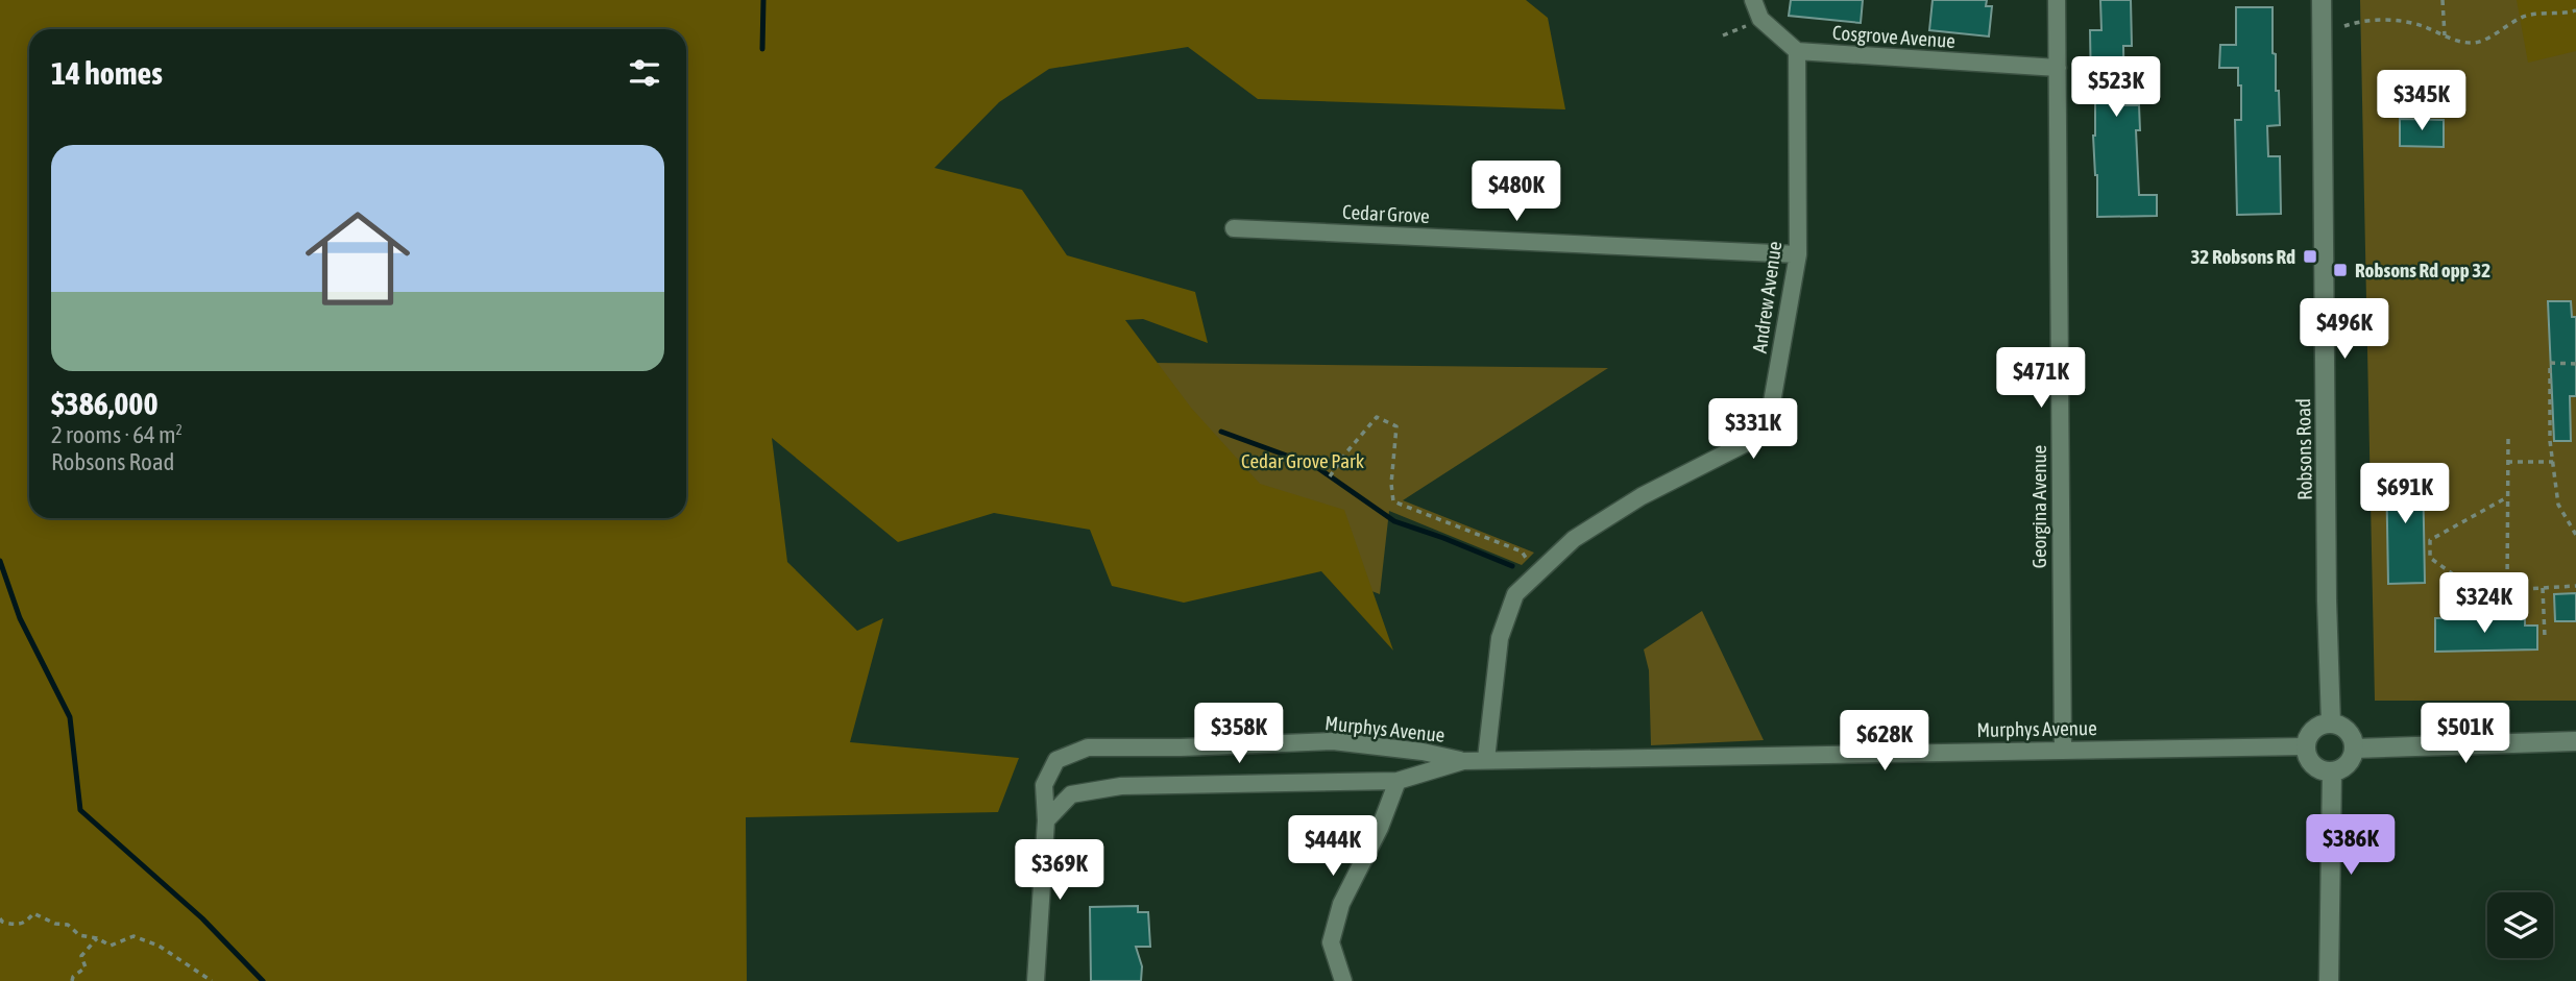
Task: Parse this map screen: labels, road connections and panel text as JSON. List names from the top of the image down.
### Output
{
  "streets": {
    "main road": ["Robsons Road"],
    "street": [
      "Cosgrove Avenue",
      "Cedar Grove",
      "Andrew Avenue",
      "Georgina Avenue",
      "Murphys Avenue"
    ]
  },
  "crossings": [
    ["Cosgrove Avenue", "Andrew Avenue"],
    ["Cosgrove Avenue", "Georgina Avenue"],
    ["Cedar Grove", "Andrew Avenue"],
    ["Andrew Avenue", "Murphys Avenue"],
    ["Robsons Road", "Murphys Avenue"],
    ["Georgina Avenue", "Murphys Avenue"]
  ],
  "parks": ["Cedar Grove Park"],
  "places": {
    "transit": ["32 Robsons Rd", "Robsons Rd opp 32"]
  },
  "page": {
    "heading": "14 homes",
    "price": [
      "$523K",
      "$345K",
      "$480K",
      "$496K",
      "$471K",
      "$331K",
      "$691K",
      "$324K",
      "$358K",
      "$501K",
      "$628K",
      "$386K",
      "$444K",
      "$369K"
    ],
    "list": [
      {
        "name": "$386,000",
        "note": "2 rooms · 64 m² · Robsons Road"
      }
    ]
  }
}
